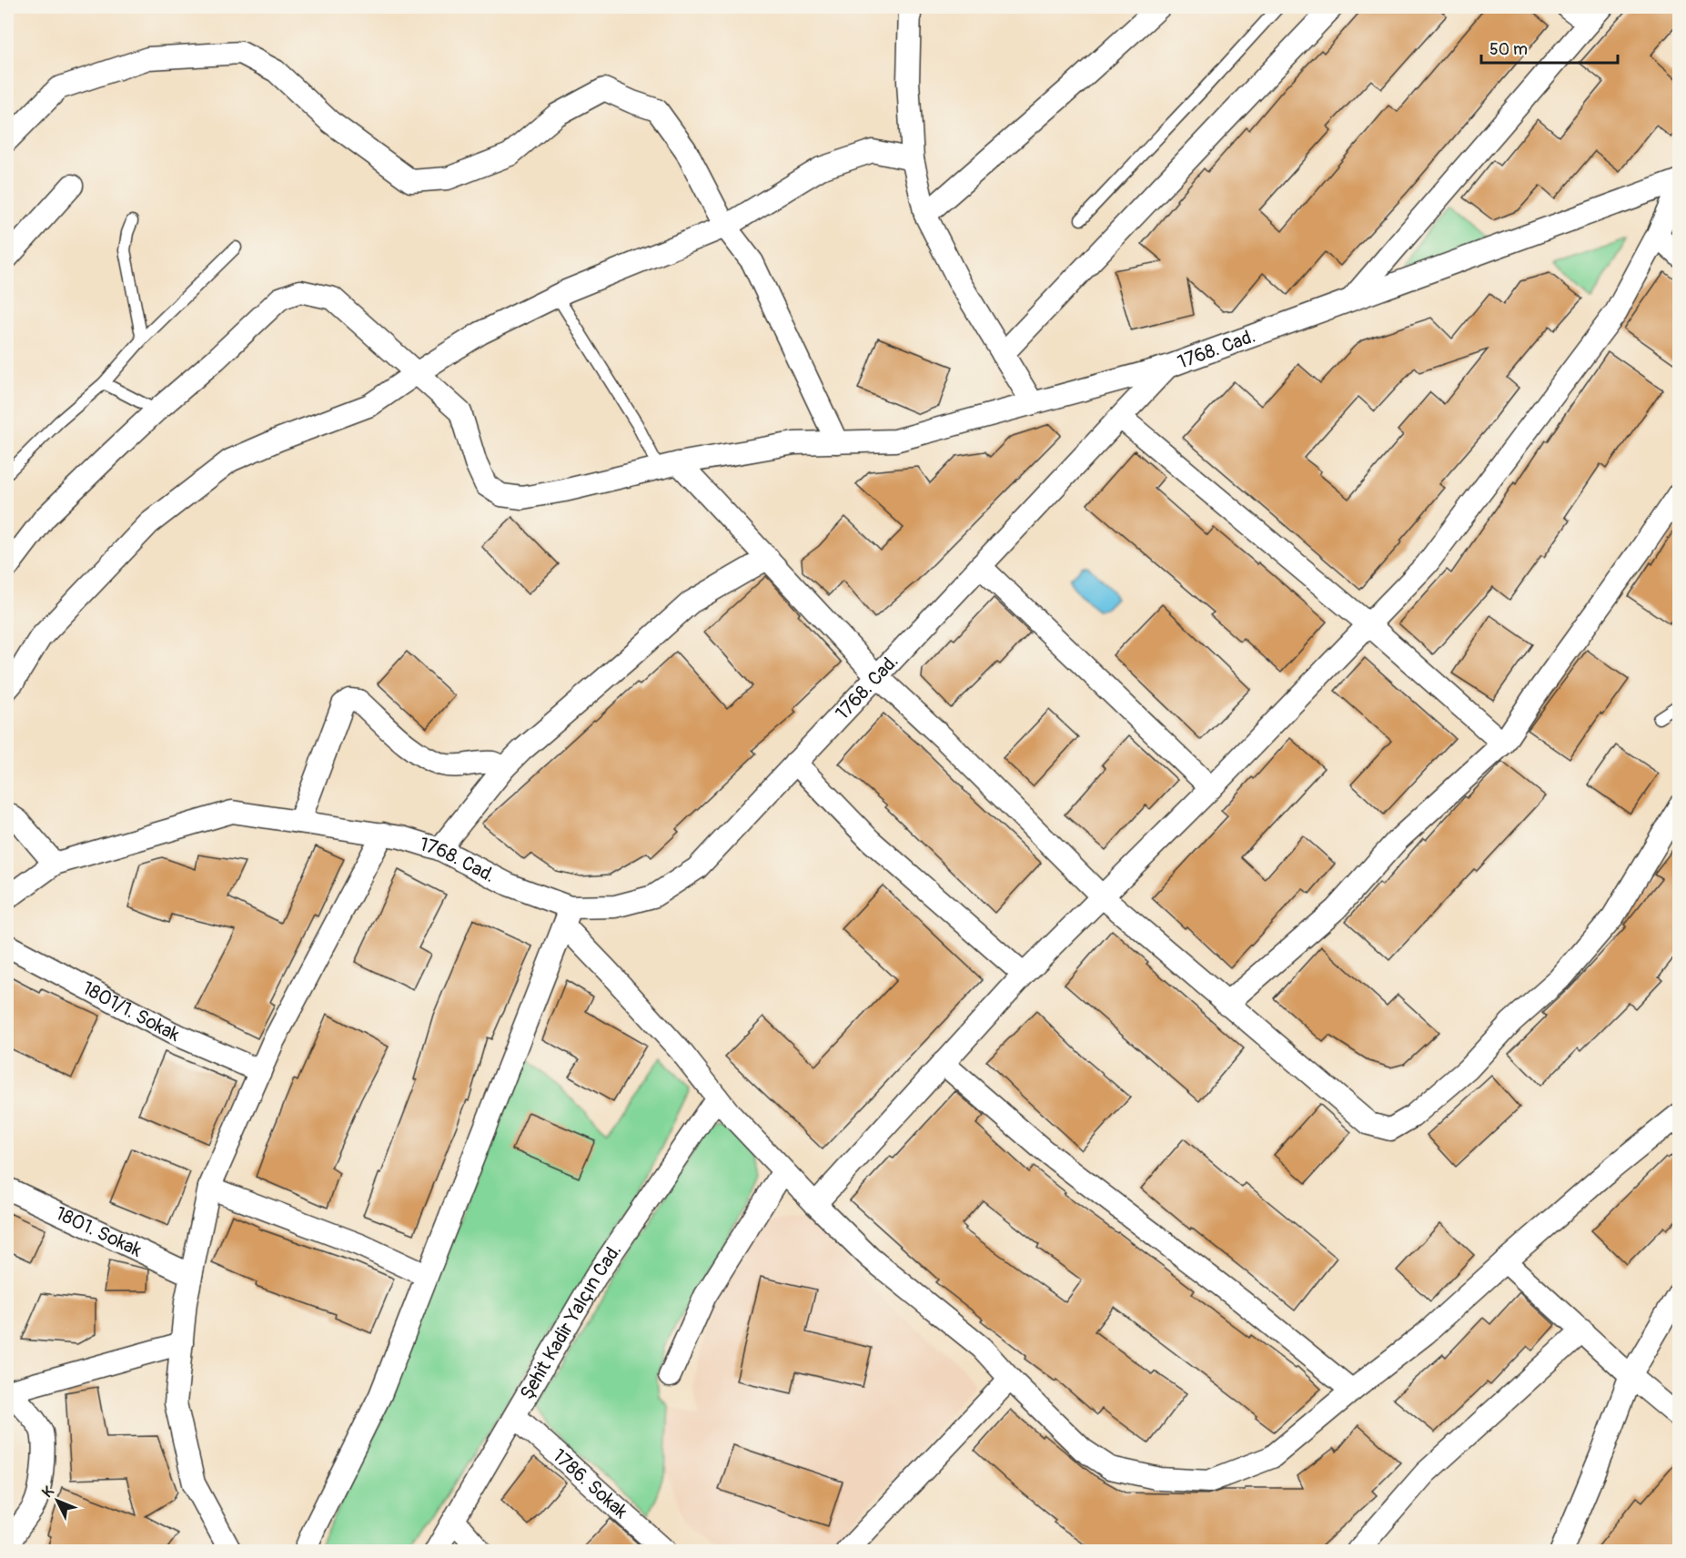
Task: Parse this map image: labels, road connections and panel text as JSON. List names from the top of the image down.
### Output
{
  "streets": {
    "street": [
      "1768. Cad.",
      "1801/1. Sokak",
      "1801. Sokak",
      "Şehit Kadir Yalçın Cad.",
      "1786. Sokak"
    ]
  },
  "crossings": [
    ["Şehit Kadir Yalçın Cad.", "1786. Sokak"]
  ],
  "scale_bar": "50 m",
  "north": "top left"
}
